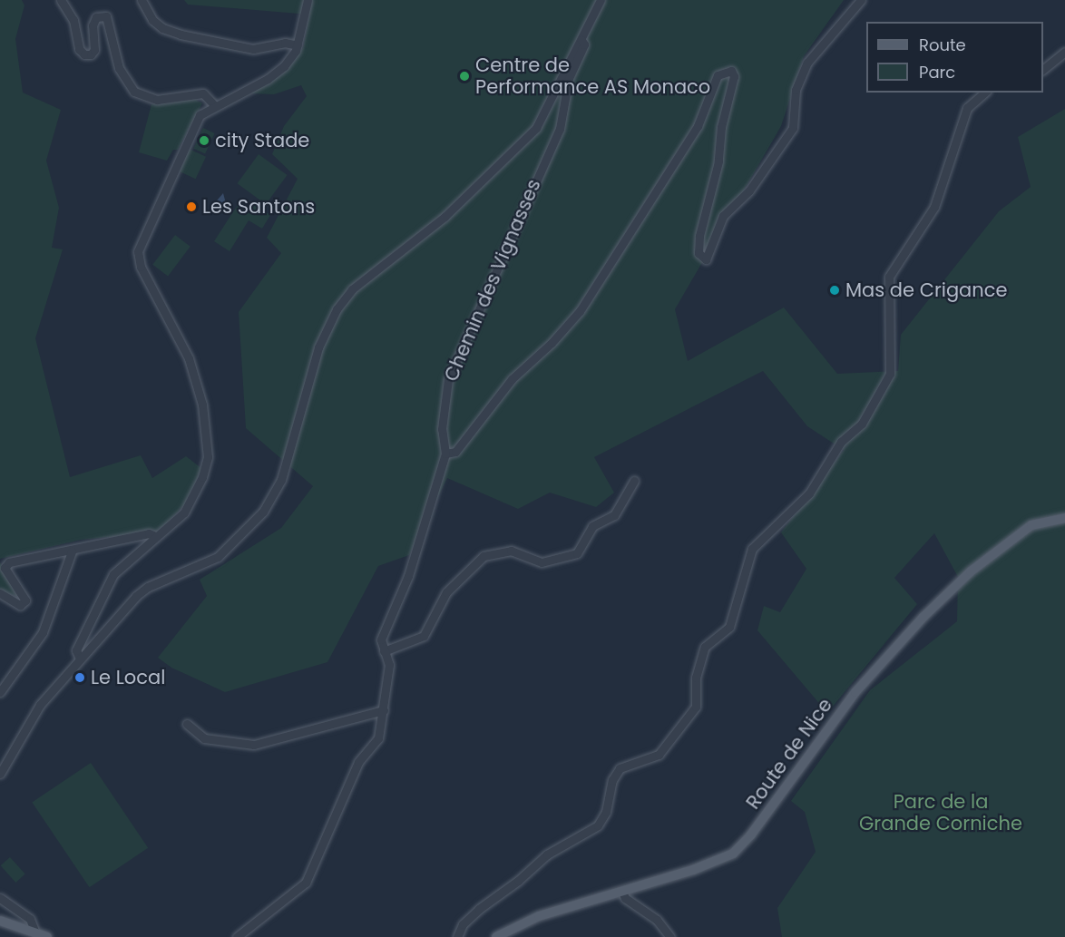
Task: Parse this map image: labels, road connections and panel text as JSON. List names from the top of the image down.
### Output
{
  "streets": {
    "main road": ["Route de Nice"],
    "street": ["Chemin des Vignasses"]
  },
  "parks": ["Parc de la Grande Corniche"],
  "places": [
    "Centre de Performance AS Monaco",
    "city Stade",
    "Les Santons",
    "Mas de Crigance",
    "Le Local"
  ],
  "legend": ["Route", "Parc"]
}
